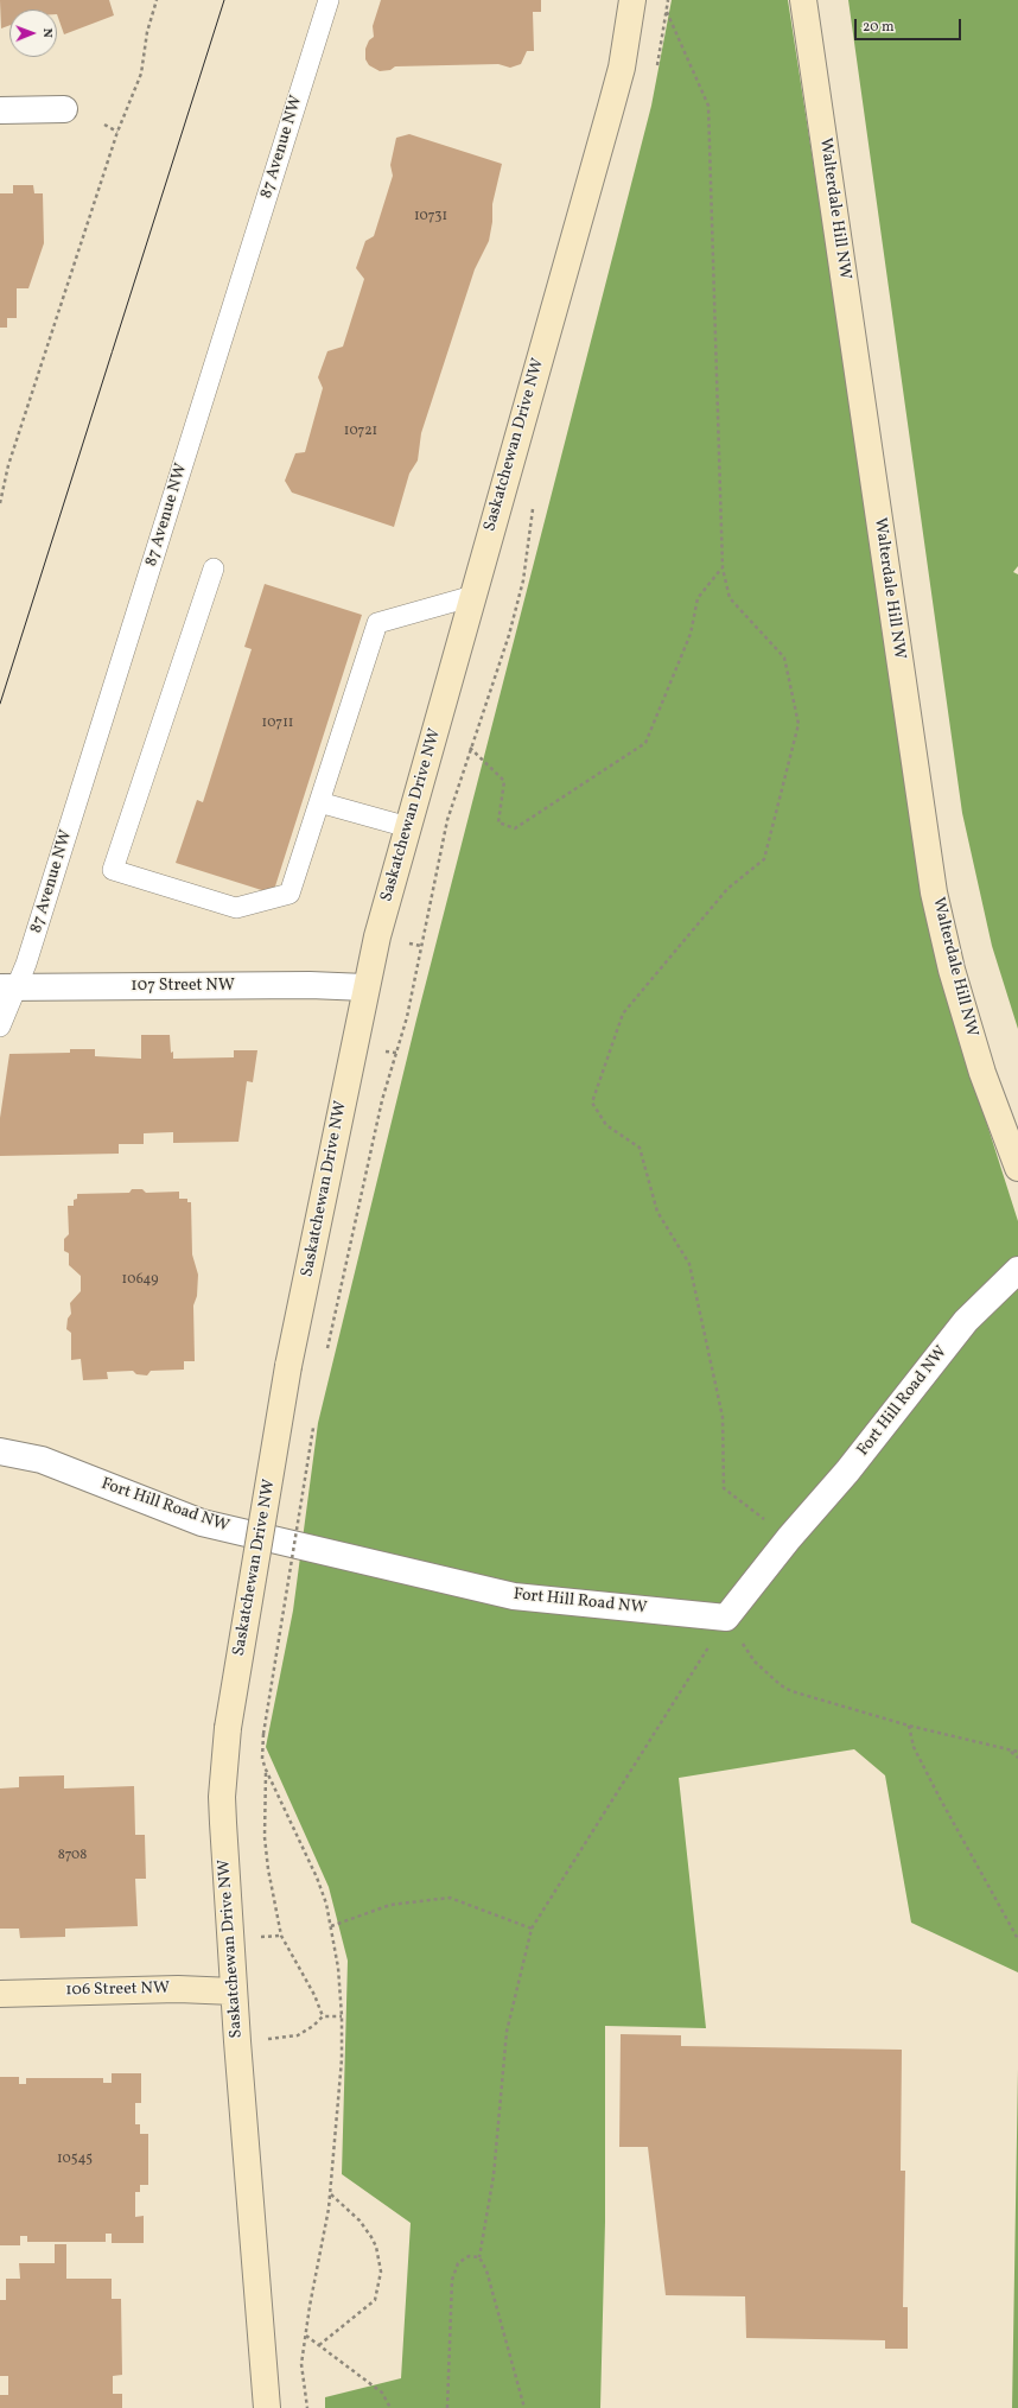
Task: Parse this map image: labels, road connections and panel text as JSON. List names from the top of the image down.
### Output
{
  "streets": {
    "main road": ["Walterdale Hill NW", "Saskatchewan Drive NW", "106 Street NW"],
    "street": ["107 Street NW", "Fort Hill Road NW"],
    "lane": ["87 Avenue NW"]
  },
  "crossings": [
    ["87 Avenue NW", "107 Street NW"],
    ["Saskatchewan Drive NW", "107 Street NW"],
    ["Saskatchewan Drive NW", "106 Street NW"]
  ],
  "house_numbers": [
    "10731",
    "10721",
    "10711",
    "10649",
    "8708",
    "10545"
  ],
  "scale_bar": "20 m",
  "north": "right"
}
